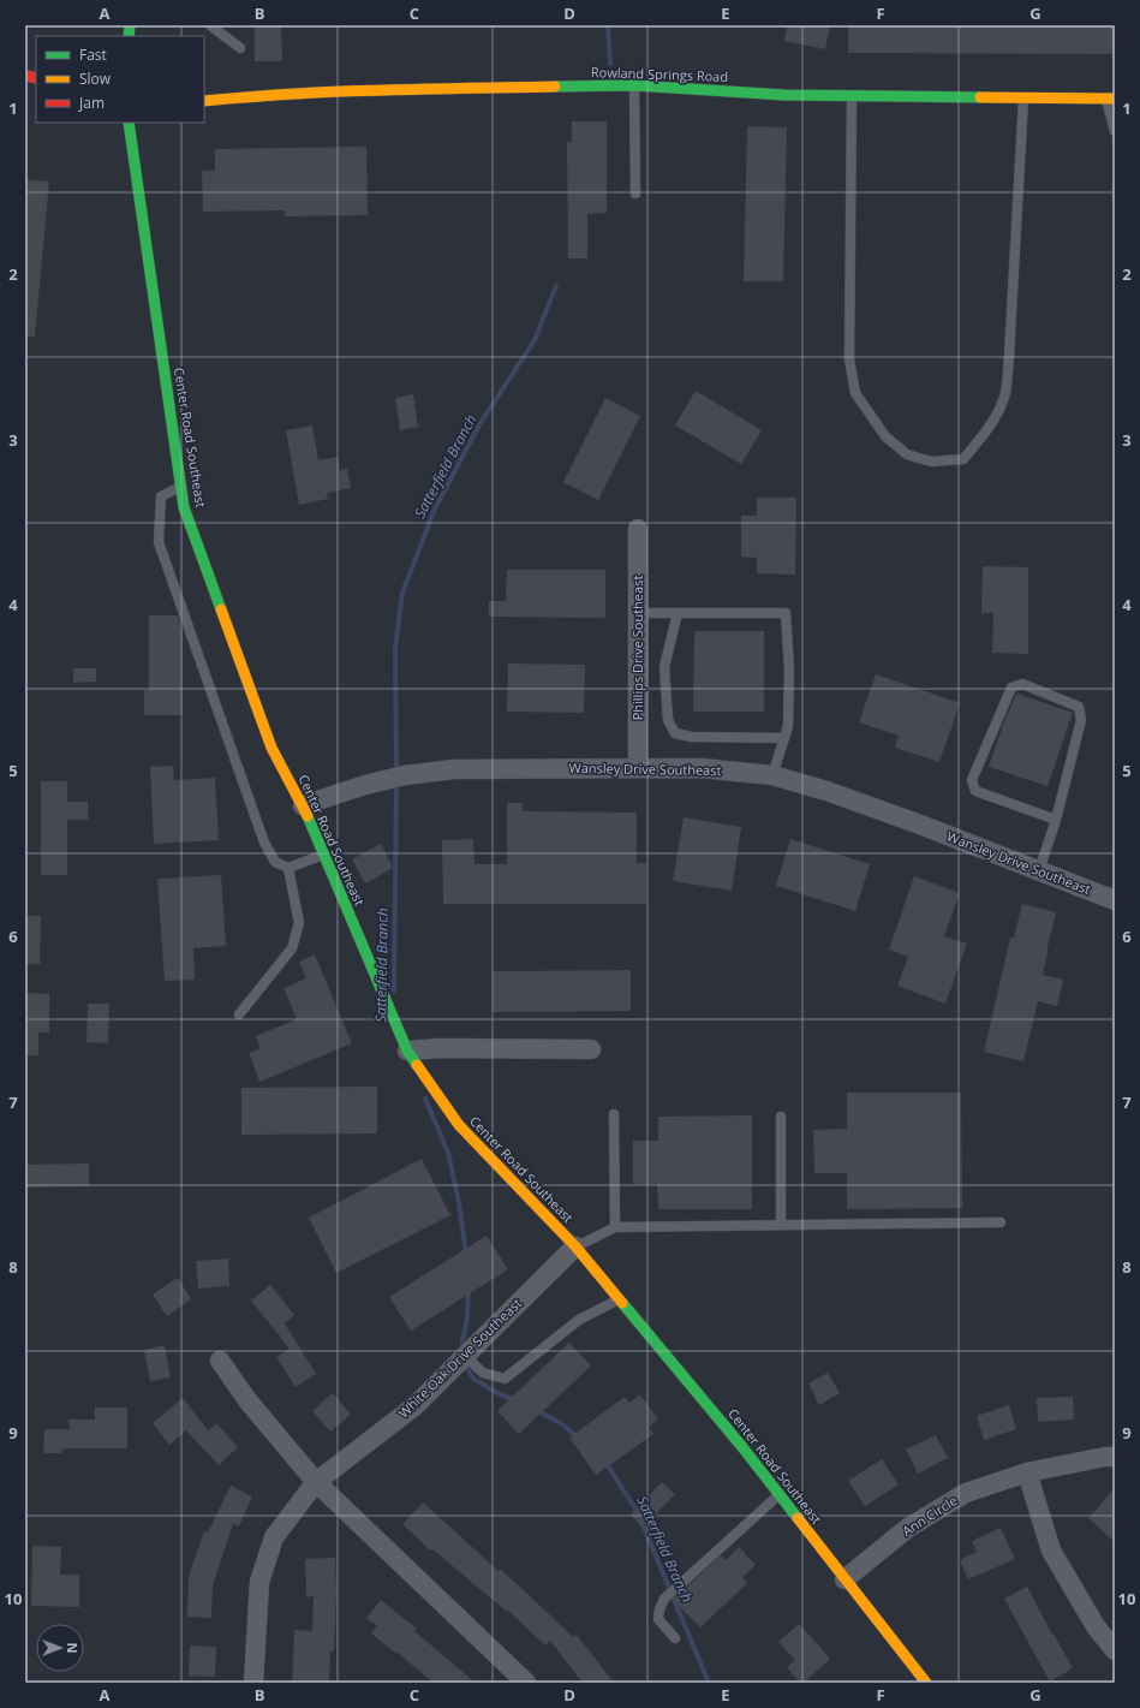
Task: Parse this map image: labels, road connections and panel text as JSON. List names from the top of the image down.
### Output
{
  "streets": {
    "street": [
      "Rowland Springs Road",
      "Center Road Southeast",
      "Phillips Drive Southeast",
      "Wansley Drive Southeast",
      "White Oak Drive Southeast",
      "Ann Circle"
    ]
  },
  "crossings": [
    ["Center Road Southeast", "Wansley Drive Southeast"],
    ["Center Road Southeast", "White Oak Drive Southeast"],
    ["Center Road Southeast", "Ann Circle"],
    ["Phillips Drive Southeast", "Wansley Drive Southeast"]
  ],
  "water": ["Satterfield Branch"],
  "legend": ["Fast", "Slow", "Jam"],
  "north": "right",
  "grid": {
    "columns": [
      "A",
      "B",
      "C",
      "D",
      "E",
      "F",
      "G"
    ],
    "rows": [
      "1",
      "2",
      "3",
      "4",
      "5",
      "6",
      "7",
      "8",
      "9",
      "10"
    ]
  }
}
